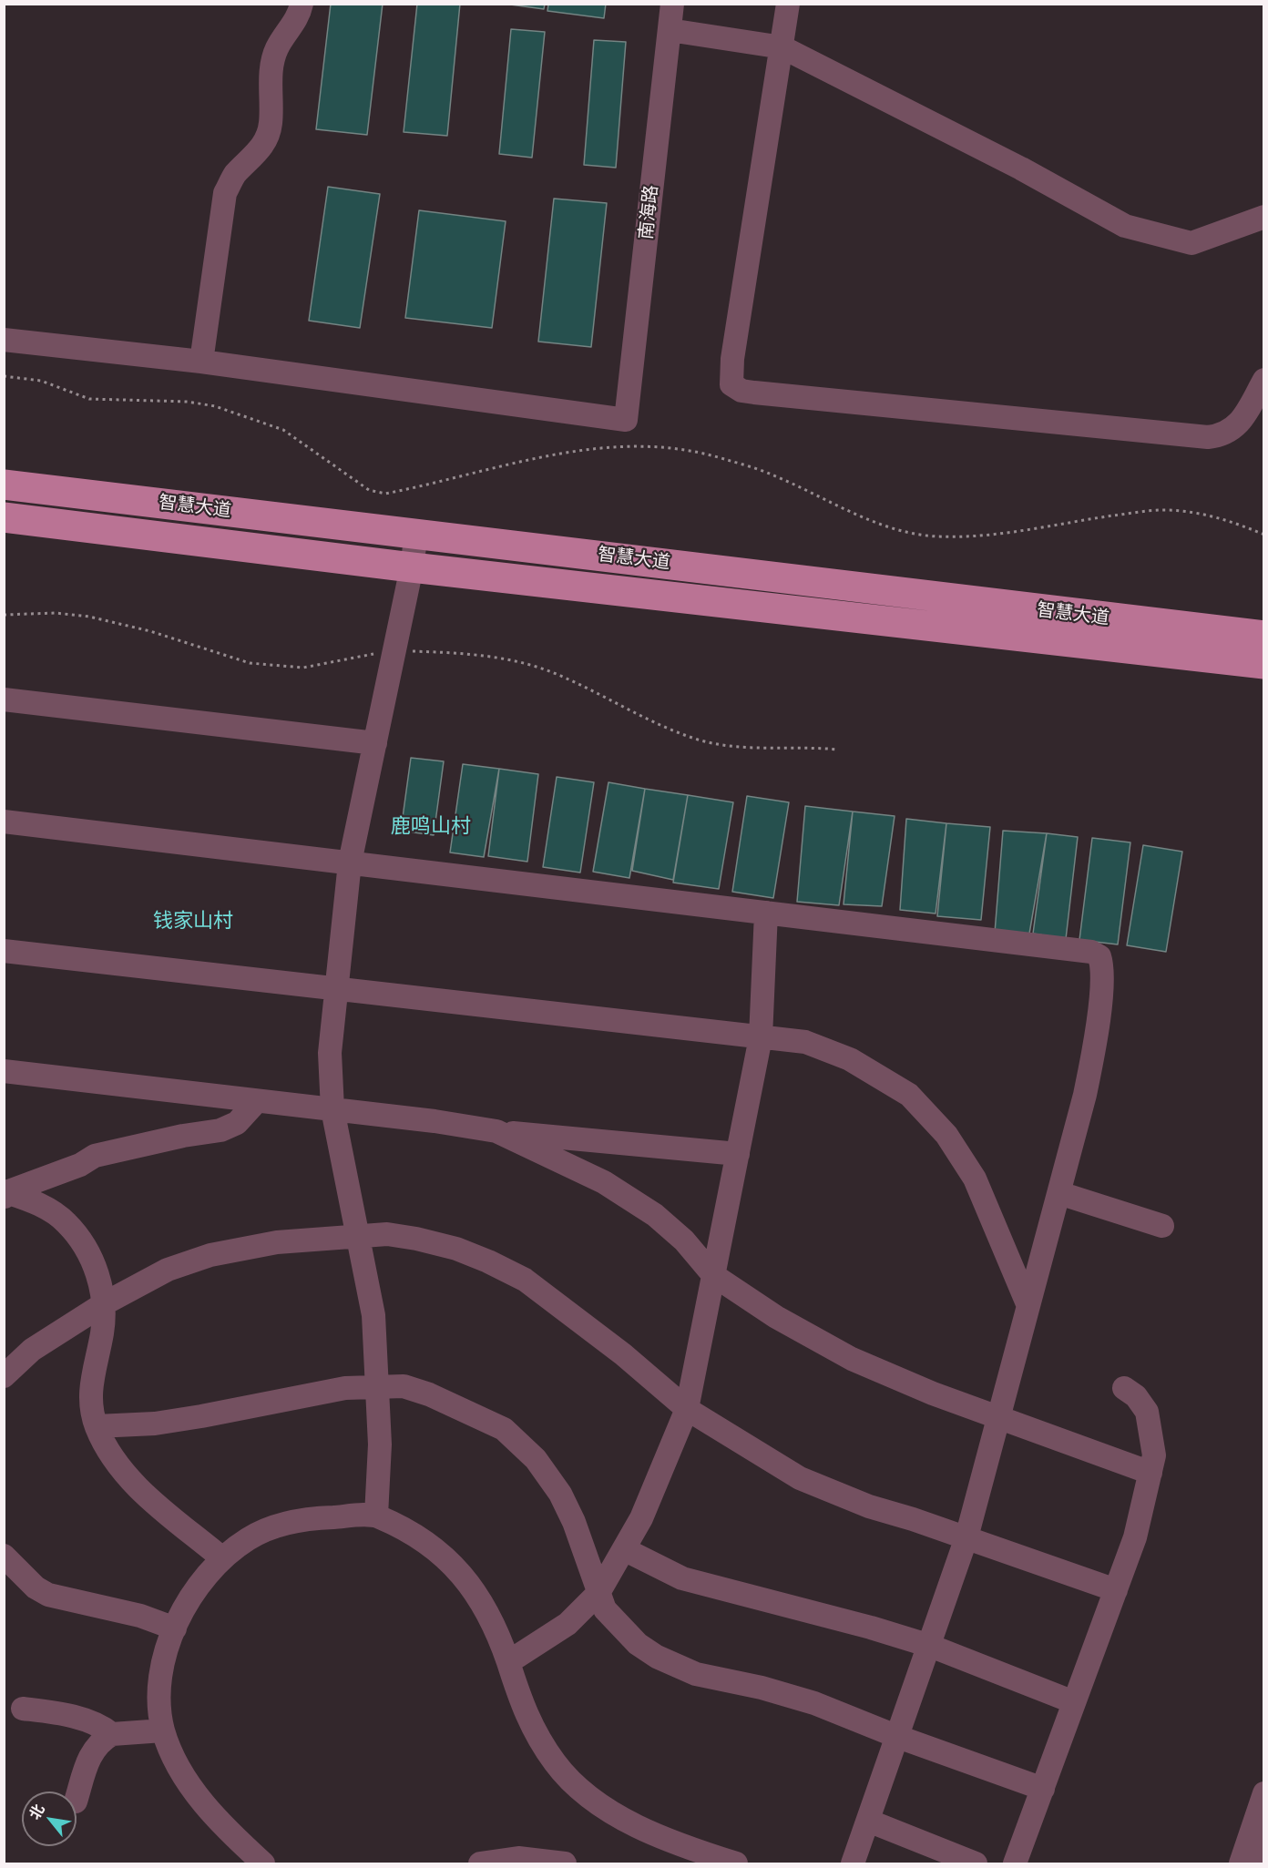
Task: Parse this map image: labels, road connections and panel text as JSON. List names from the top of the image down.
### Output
{
  "streets": {
    "main road": ["智慧大道"],
    "street": ["南海路"]
  },
  "districts": ["鹿鸣山村", "钱家山村"],
  "north": "top left"
}
